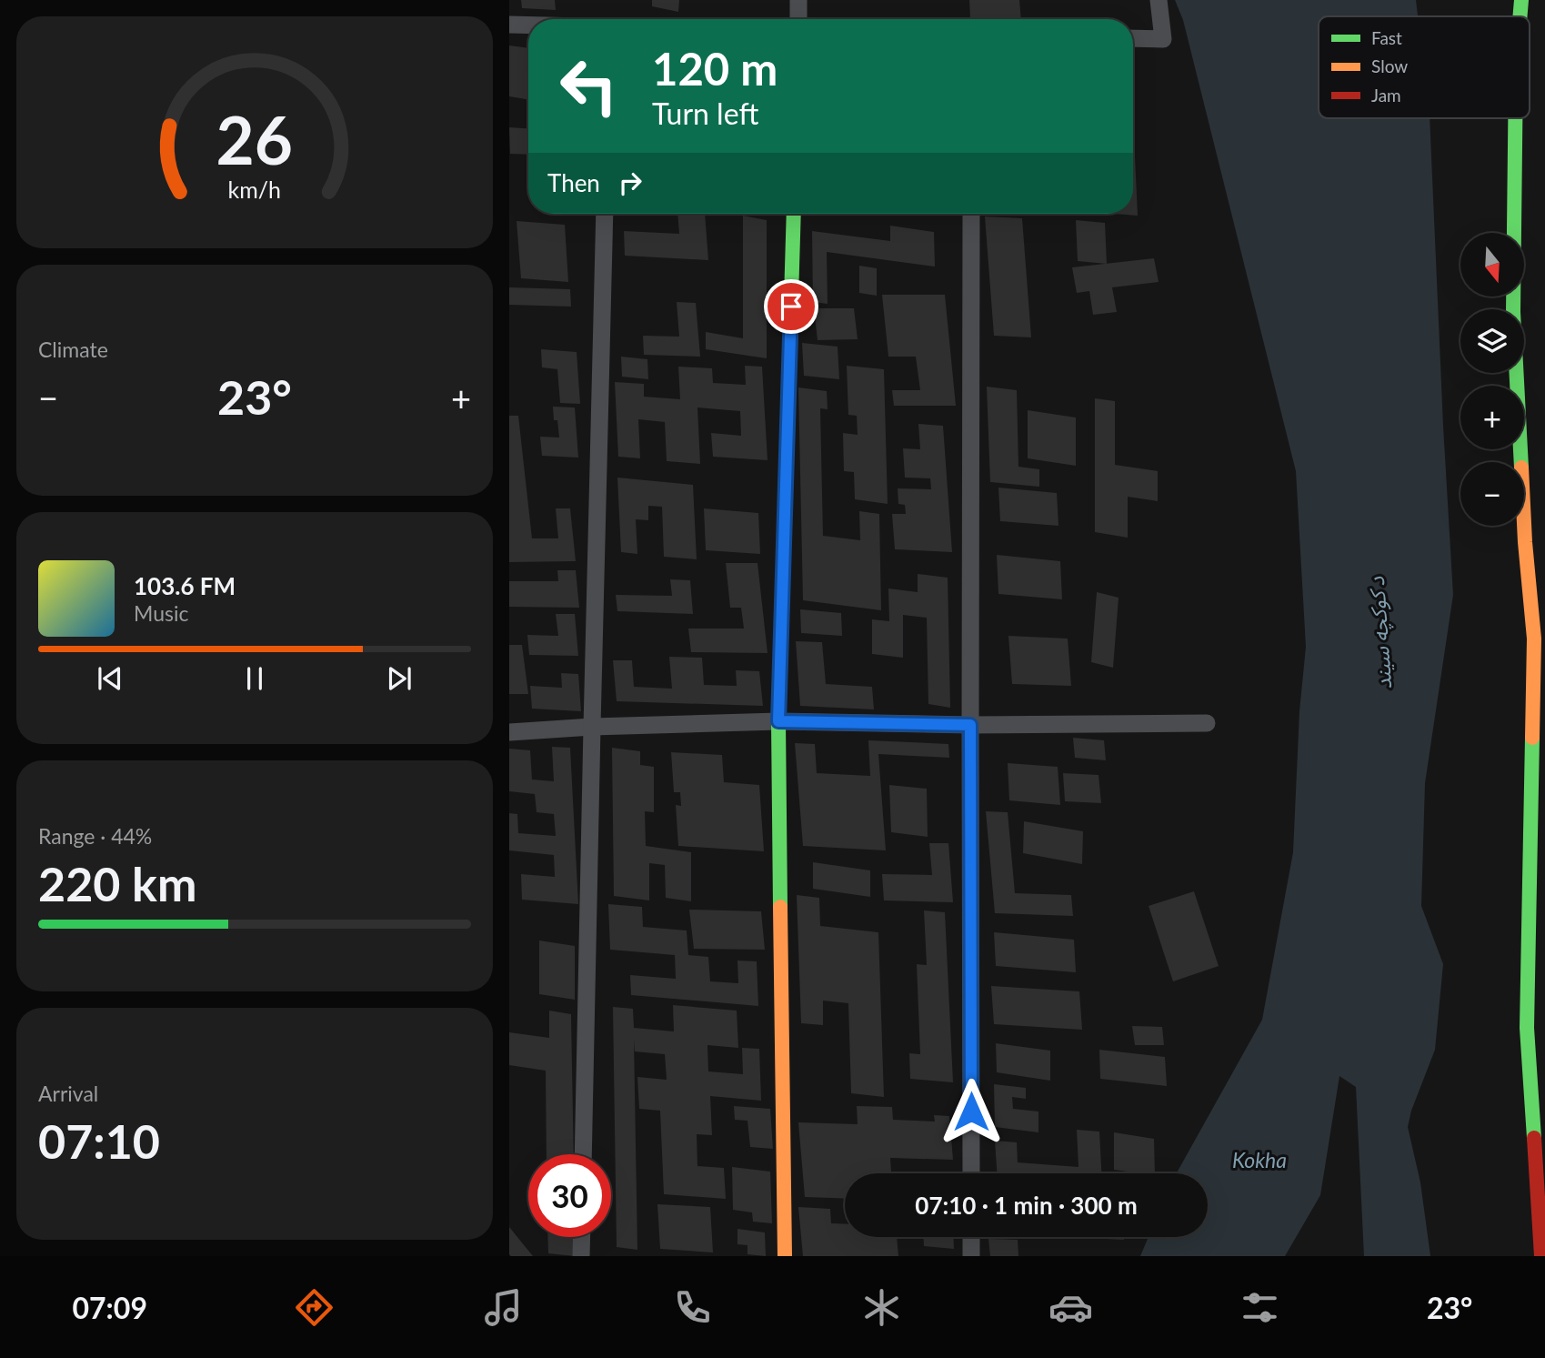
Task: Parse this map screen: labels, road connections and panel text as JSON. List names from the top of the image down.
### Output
{
  "water": ["د کوکچه سیند", "Kokha"],
  "legend": ["Fast", "Slow", "Jam"],
  "north": "bottom",
  "page": {
    "turn": ["120 m", "Turn left"],
    "then": "Then",
    "map_buttons": ["+", "−"],
    "tile": [
      "Climate",
      ["Range · 44%", "220 km"],
      ["Arrival", "07:10"]
    ],
    "heat": ["−", "23°", "+"],
    "song": ["103.6 FM", "Music"],
    "limit": "30",
    "trip": "07:10 · 1 min · 300 m",
    "tabs": ["07:09", "23°"],
    "gauge": ["26", "km/h"]
  }
}
